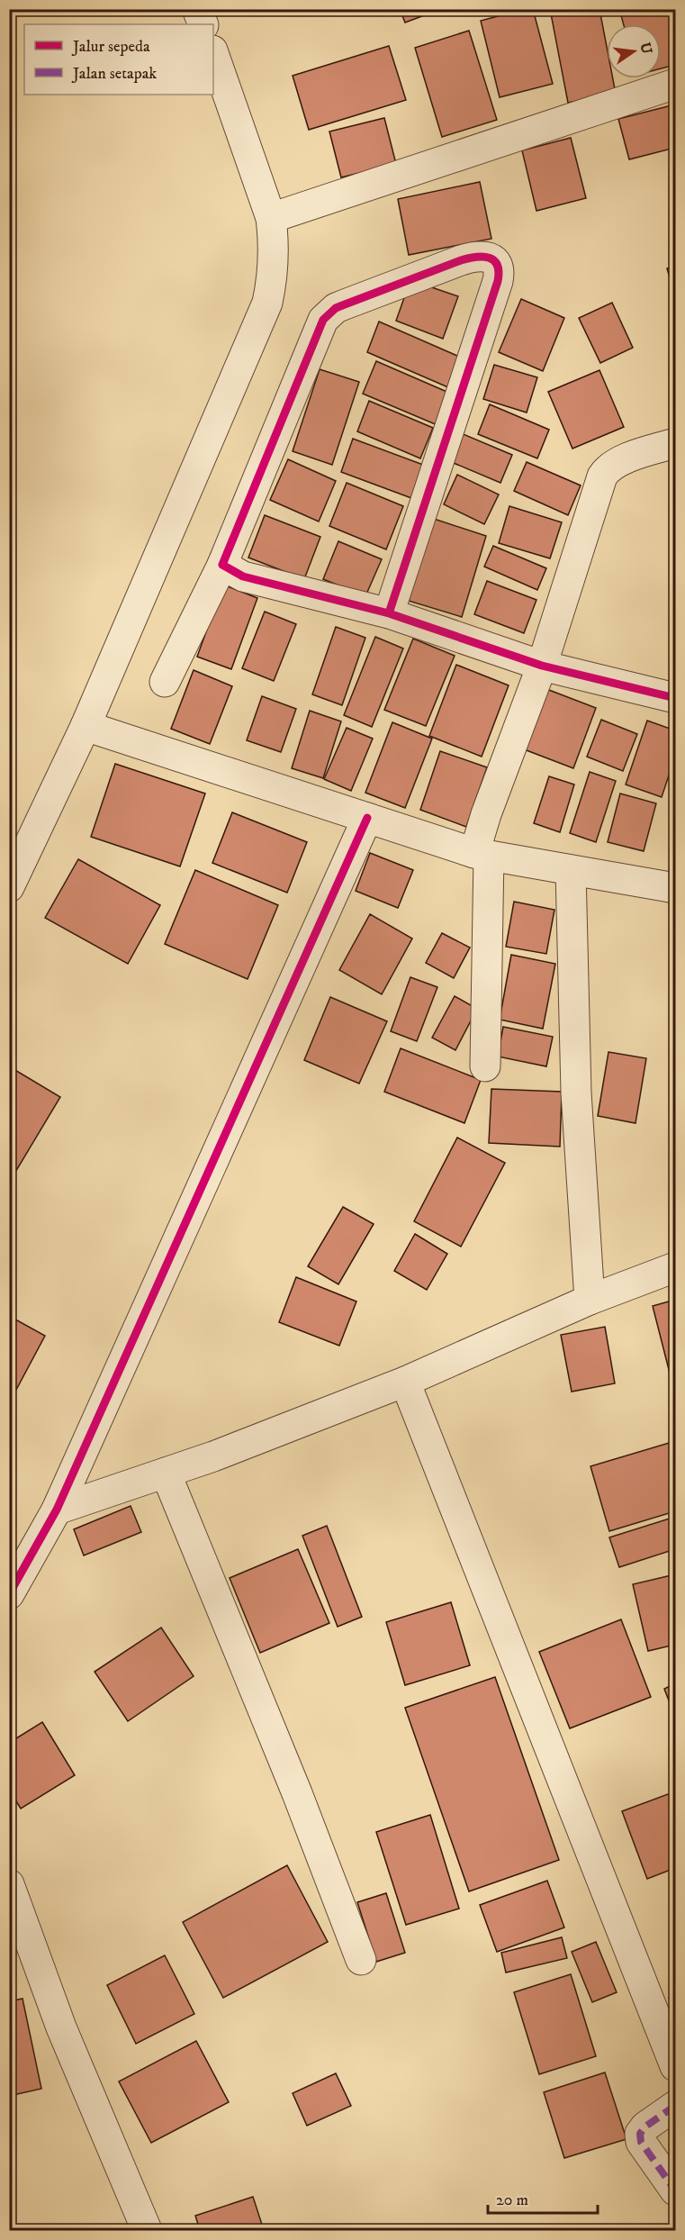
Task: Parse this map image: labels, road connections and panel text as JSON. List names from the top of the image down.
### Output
{
  "legend": ["Jalur sepeda", "Jalan setapak"],
  "scale_bar": "20 m",
  "north": "right"
}
